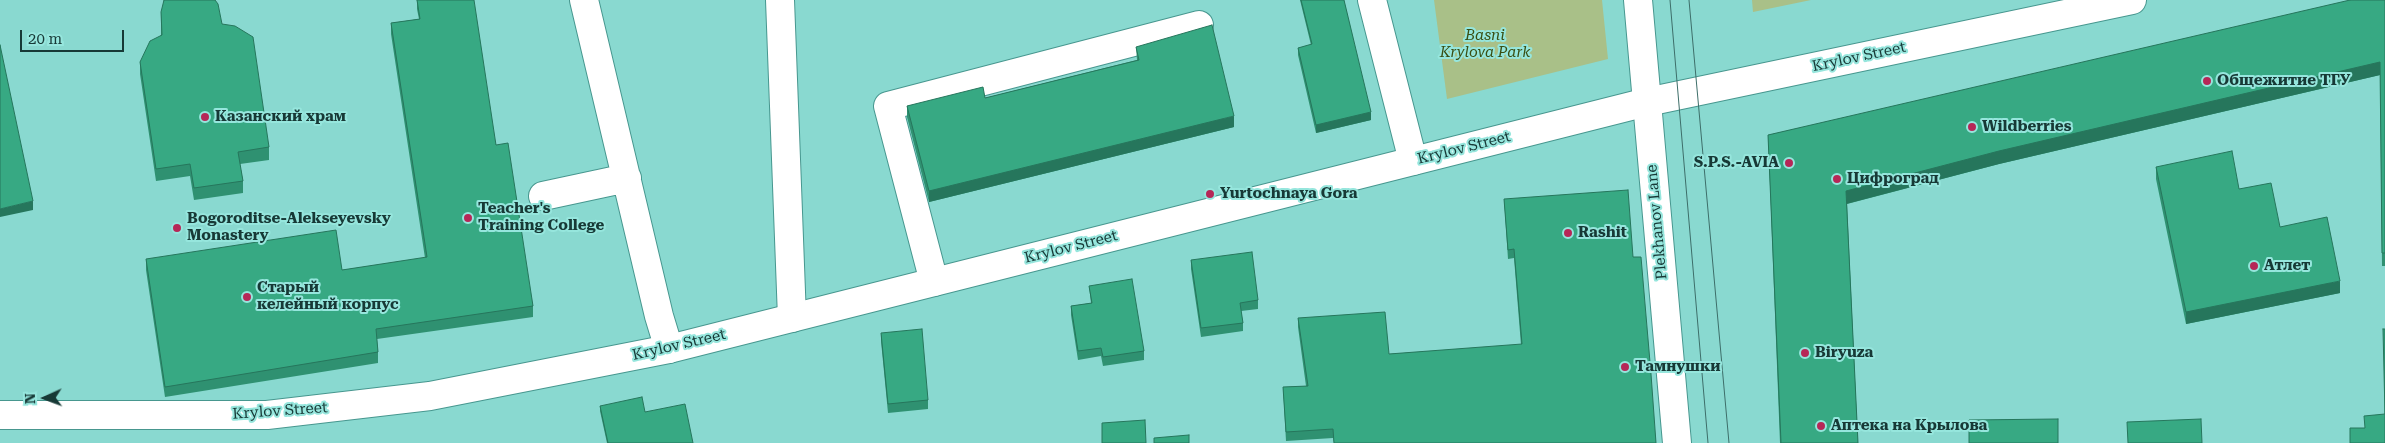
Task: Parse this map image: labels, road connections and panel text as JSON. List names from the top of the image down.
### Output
{
  "streets": {
    "main road": ["Krylov Street", "Plekhanov Lane"]
  },
  "crossings": [
    ["Krylov Street", "Plekhanov Lane"]
  ],
  "parks": ["Basni Krylova Park"],
  "places": [
    "Общежитие ТГУ",
    "Казанский храм",
    "Wildberries",
    "S.P.S.-AVIA",
    "Цифроград",
    "Yurtochnaya Gora",
    "Teacher's Training College",
    "Bogoroditse-Alekseyevsky Monastery",
    "Rashit",
    "Атлет",
    "Старый келейный корпус",
    "Biryuza",
    "Тамнушки",
    "Аптека на Крылова"
  ],
  "scale_bar": "20 m",
  "north": "left"
}
